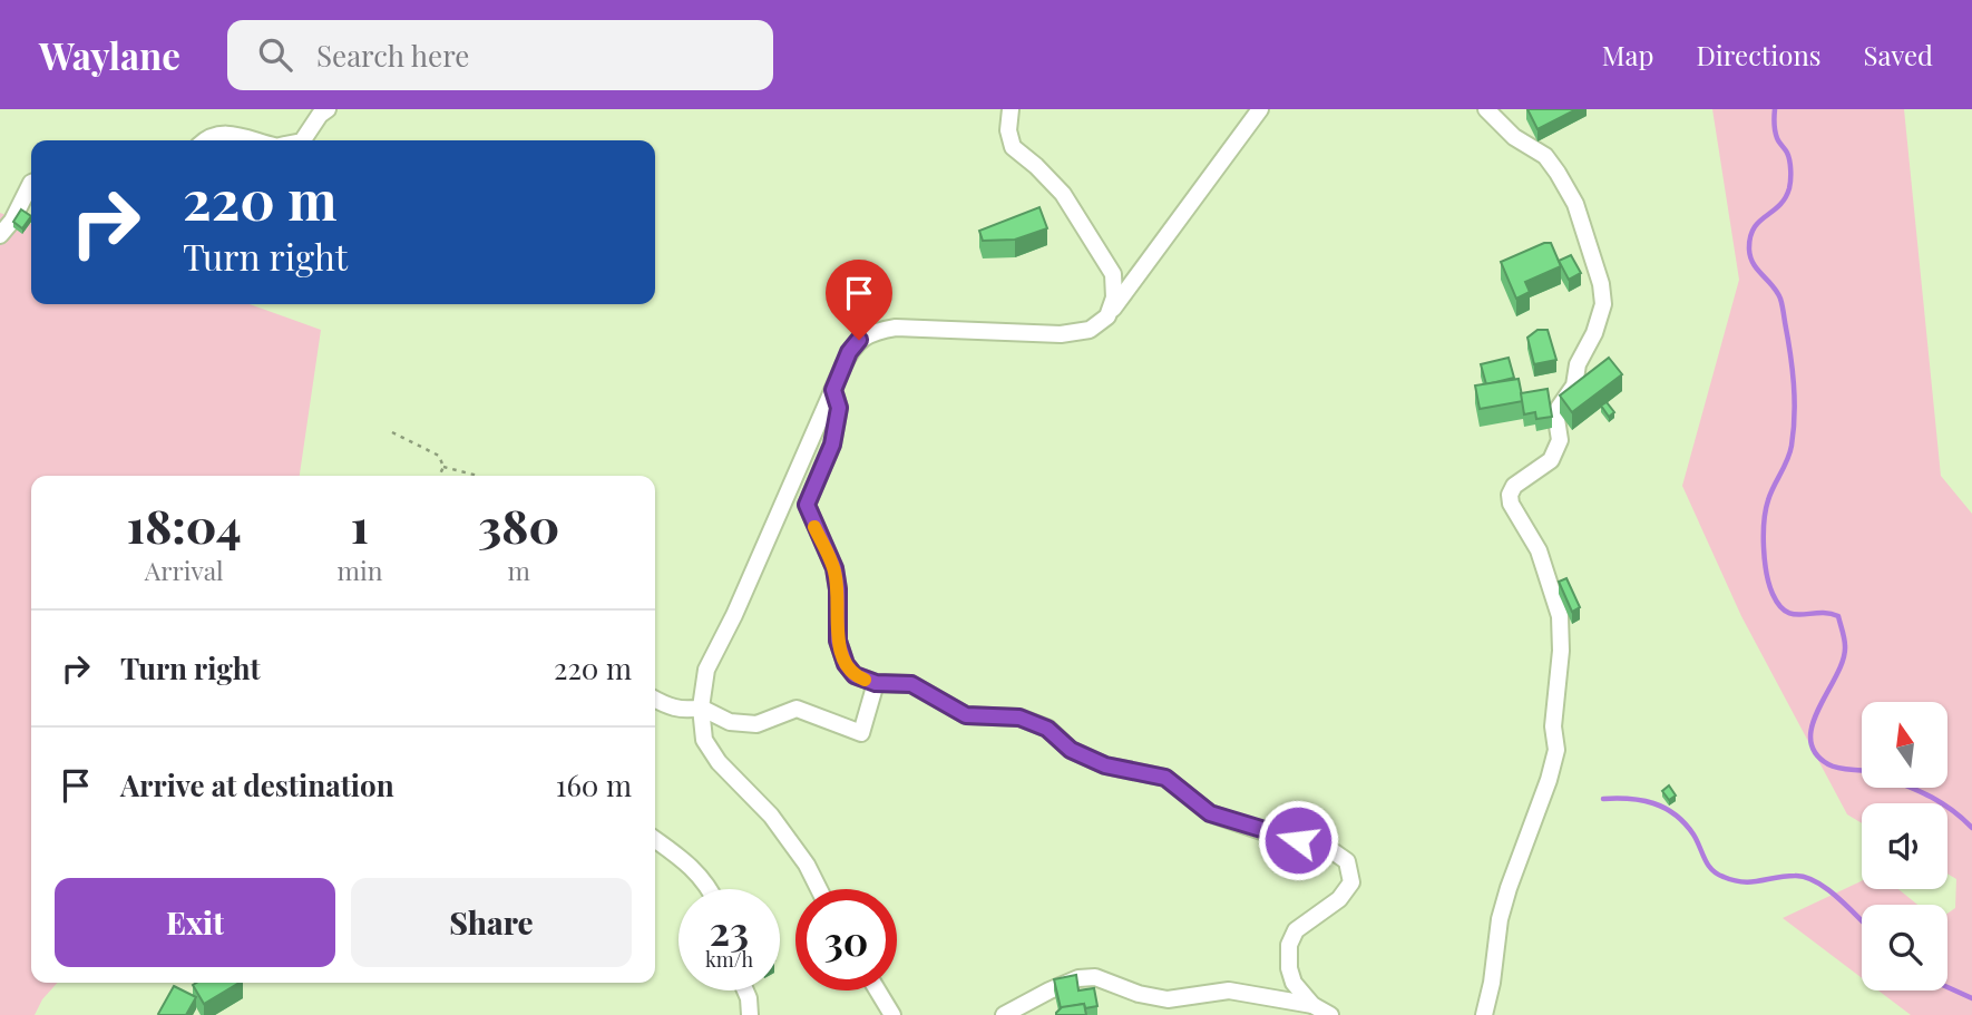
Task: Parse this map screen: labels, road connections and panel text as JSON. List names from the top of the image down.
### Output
{
  "north": "top",
  "page": {
    "header": "Waylane",
    "search": "Search here",
    "nav": ["Map", "Directions", "Saved"],
    "turn": ["220 m", "Turn right"],
    "eta": [
      "18:04",
      "Arrival",
      "1",
      "min",
      "380",
      "m"
    ],
    "list": [
      {
        "name": "Turn right",
        "value": "220 m"
      },
      {
        "name": "Arrive at destination",
        "value": "160 m"
      }
    ],
    "buttons": ["Exit", "Share"],
    "speed": "23 km/h",
    "limit": "30"
  }
}
